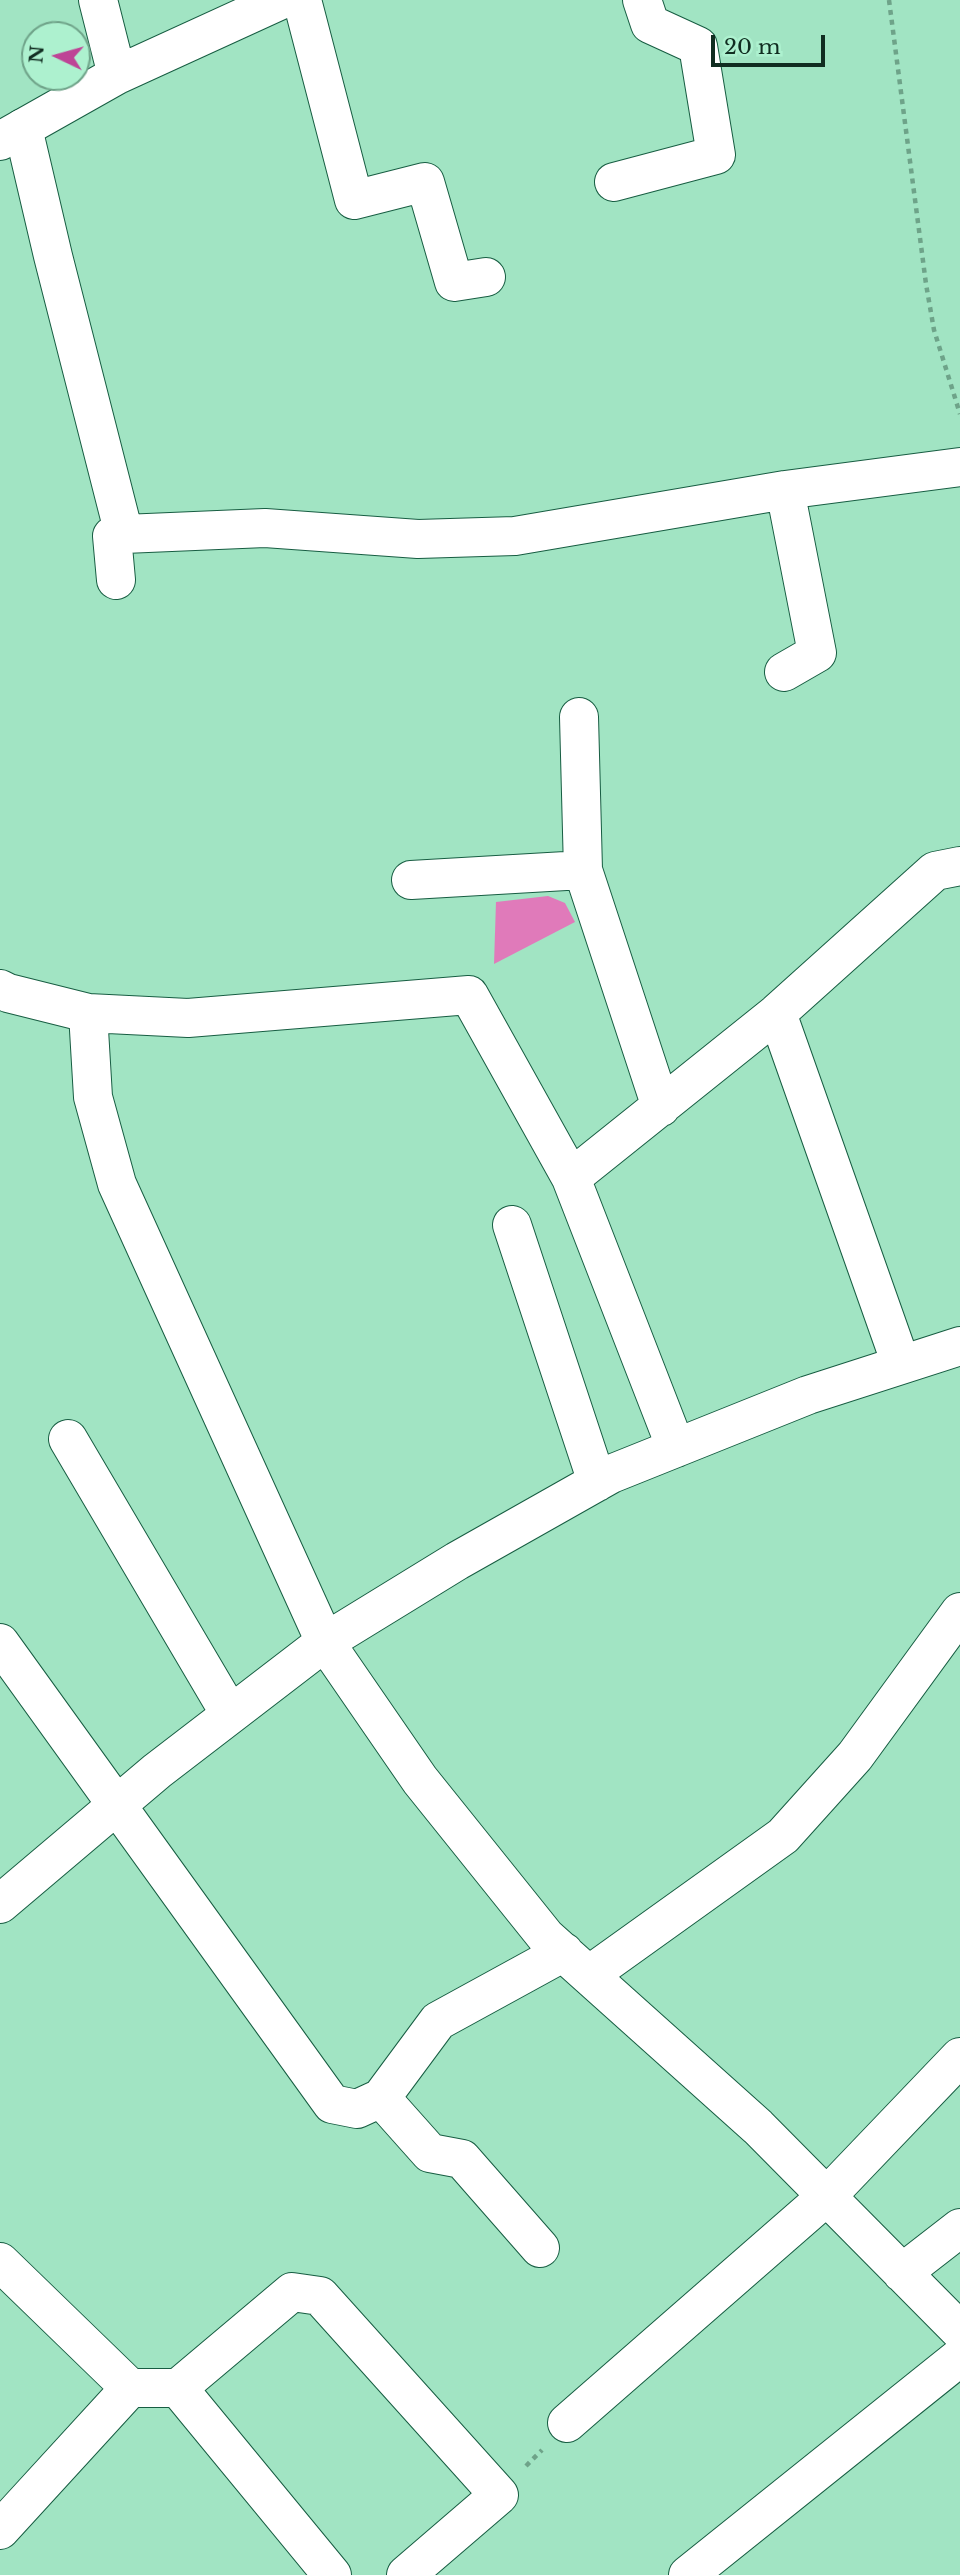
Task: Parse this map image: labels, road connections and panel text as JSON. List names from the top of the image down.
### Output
{
  "scale_bar": "20 m",
  "north": "left"
}
